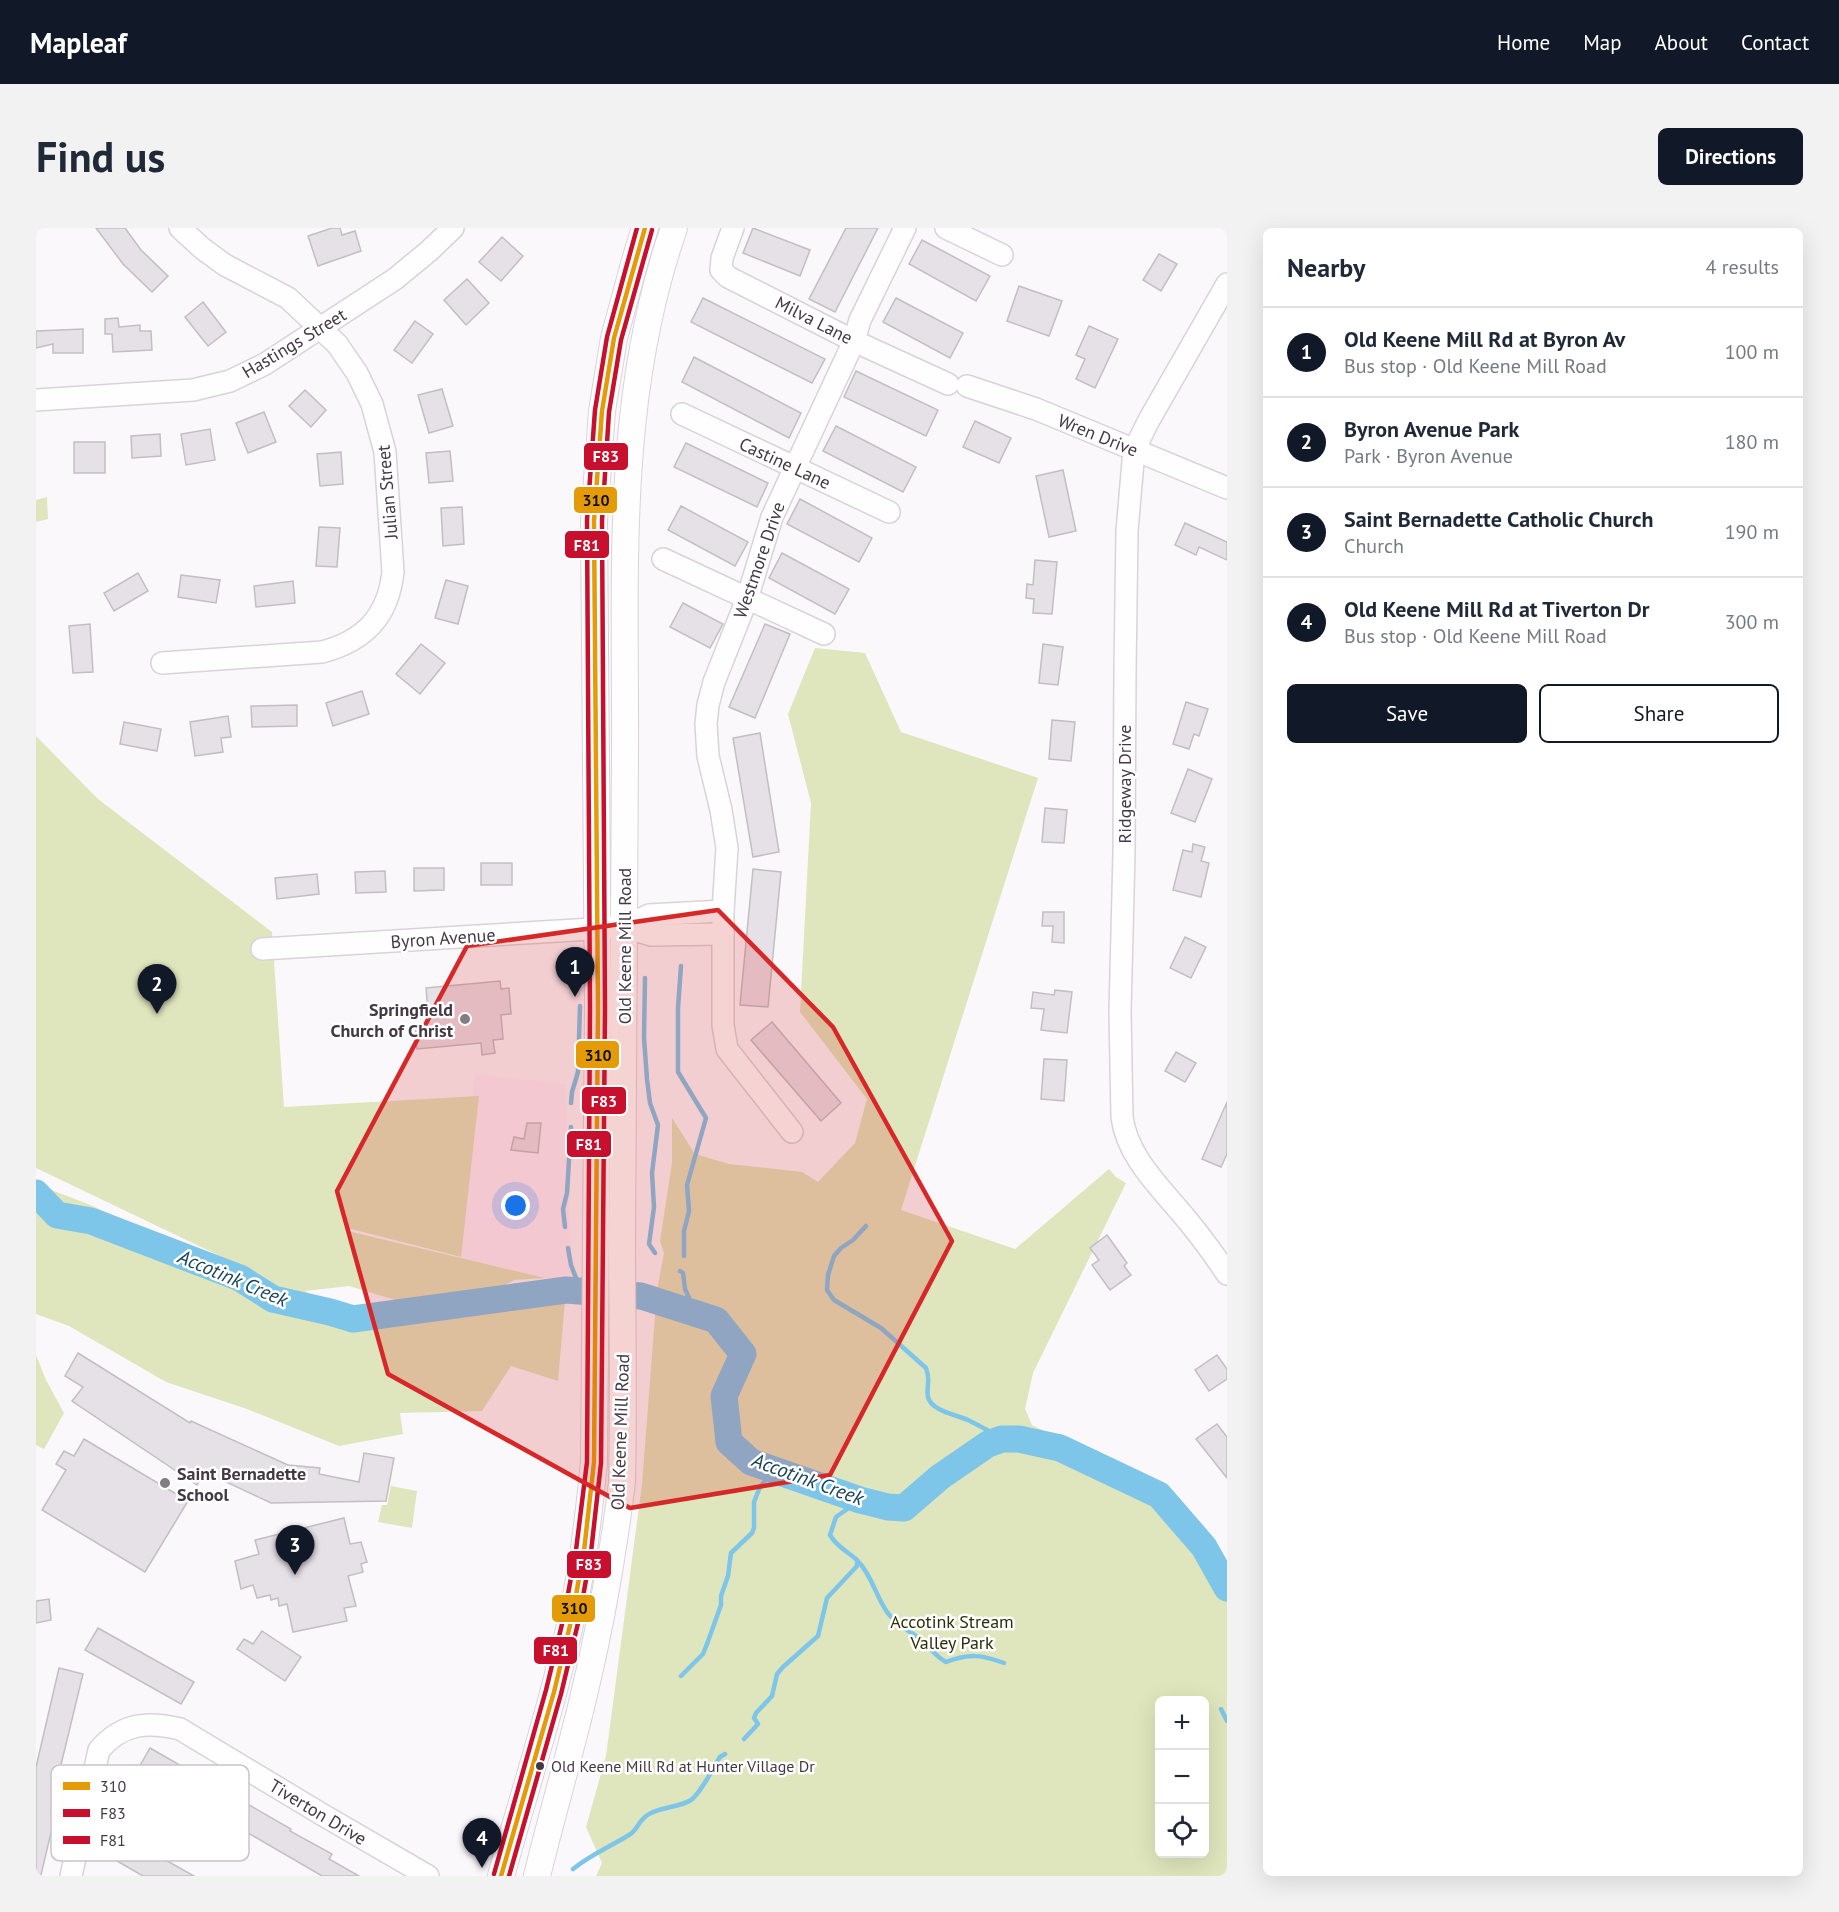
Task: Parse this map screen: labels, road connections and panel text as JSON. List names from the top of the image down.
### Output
{
  "streets": {
    "main road": ["Old Keene Mill Road"],
    "street": [
      "Milva Lane",
      "Hastings Street",
      "Wren Drive",
      "Castine Lane",
      "Julian Street",
      "Westmore Drive",
      "Ridgeway Drive",
      "Byron Avenue",
      "Tiverton Drive"
    ]
  },
  "crossings": [
    ["Milva Lane", "Wren Drive"],
    ["Milva Lane", "Westmore Drive"],
    ["Hastings Street", "Julian Street"],
    ["Wren Drive", "Ridgeway Drive"],
    ["Castine Lane", "Westmore Drive"],
    ["Byron Avenue", "Old Keene Mill Road"]
  ],
  "water": ["Accotink Creek"],
  "parks": ["Accotink Stream Valley Park"],
  "places": ["Springfield Church of Christ", "Saint Bernadette School", "Old Keene Mill Rd at Hunter Village Dr"],
  "lines": ["transit line 310", "transit line F81", "transit line F83"],
  "legend": ["310", "F83", "F81"],
  "page": {
    "header": "Mapleaf",
    "nav": [
      "Home",
      "Map",
      "About",
      "Contact"
    ],
    "buttons": [
      "Directions",
      ["Save", "Share"]
    ],
    "title": "Find us",
    "heading": ["Nearby", "4 results"],
    "list": [
      {
        "mark": "1",
        "name": "Old Keene Mill Rd at Byron Av",
        "note": "Bus stop · Old Keene Mill Road",
        "value": "100 m"
      },
      {
        "mark": "2",
        "name": "Byron Avenue Park",
        "note": "Park · Byron Avenue",
        "value": "180 m"
      },
      {
        "mark": "3",
        "name": "Saint Bernadette Catholic Church",
        "note": "Church",
        "value": "190 m"
      },
      {
        "mark": "4",
        "name": "Old Keene Mill Rd at Tiverton Dr",
        "note": "Bus stop · Old Keene Mill Road",
        "value": "300 m"
      }
    ],
    "pins": [
      "1",
      "2",
      "3",
      "4"
    ],
    "map_buttons": ["+", "−"]
  }
}
